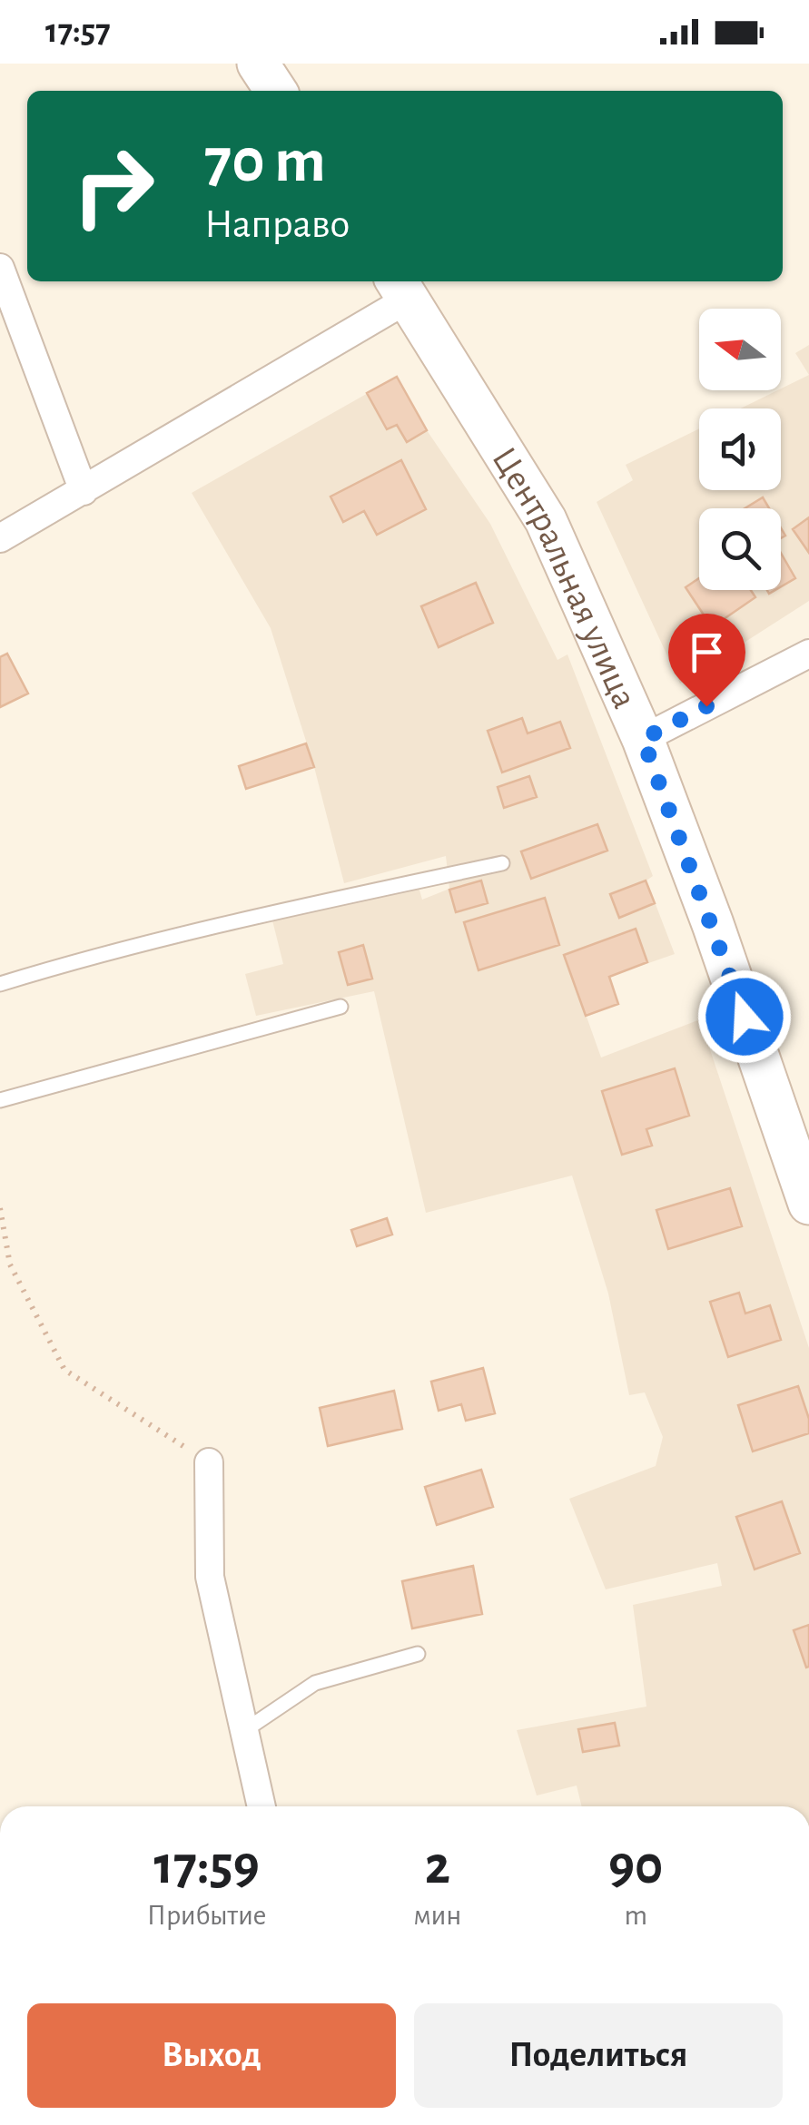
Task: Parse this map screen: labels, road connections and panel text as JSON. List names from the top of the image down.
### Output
{
  "streets": {
    "main road": ["Центральная улица"]
  },
  "north": "left",
  "page": {
    "status": "17:57",
    "turn": ["70 m", "Направо"],
    "eta": [
      "17:59",
      "Прибытие",
      "2",
      "мин",
      "90",
      "m"
    ],
    "buttons": ["Выход", "Поделиться"]
  }
}
